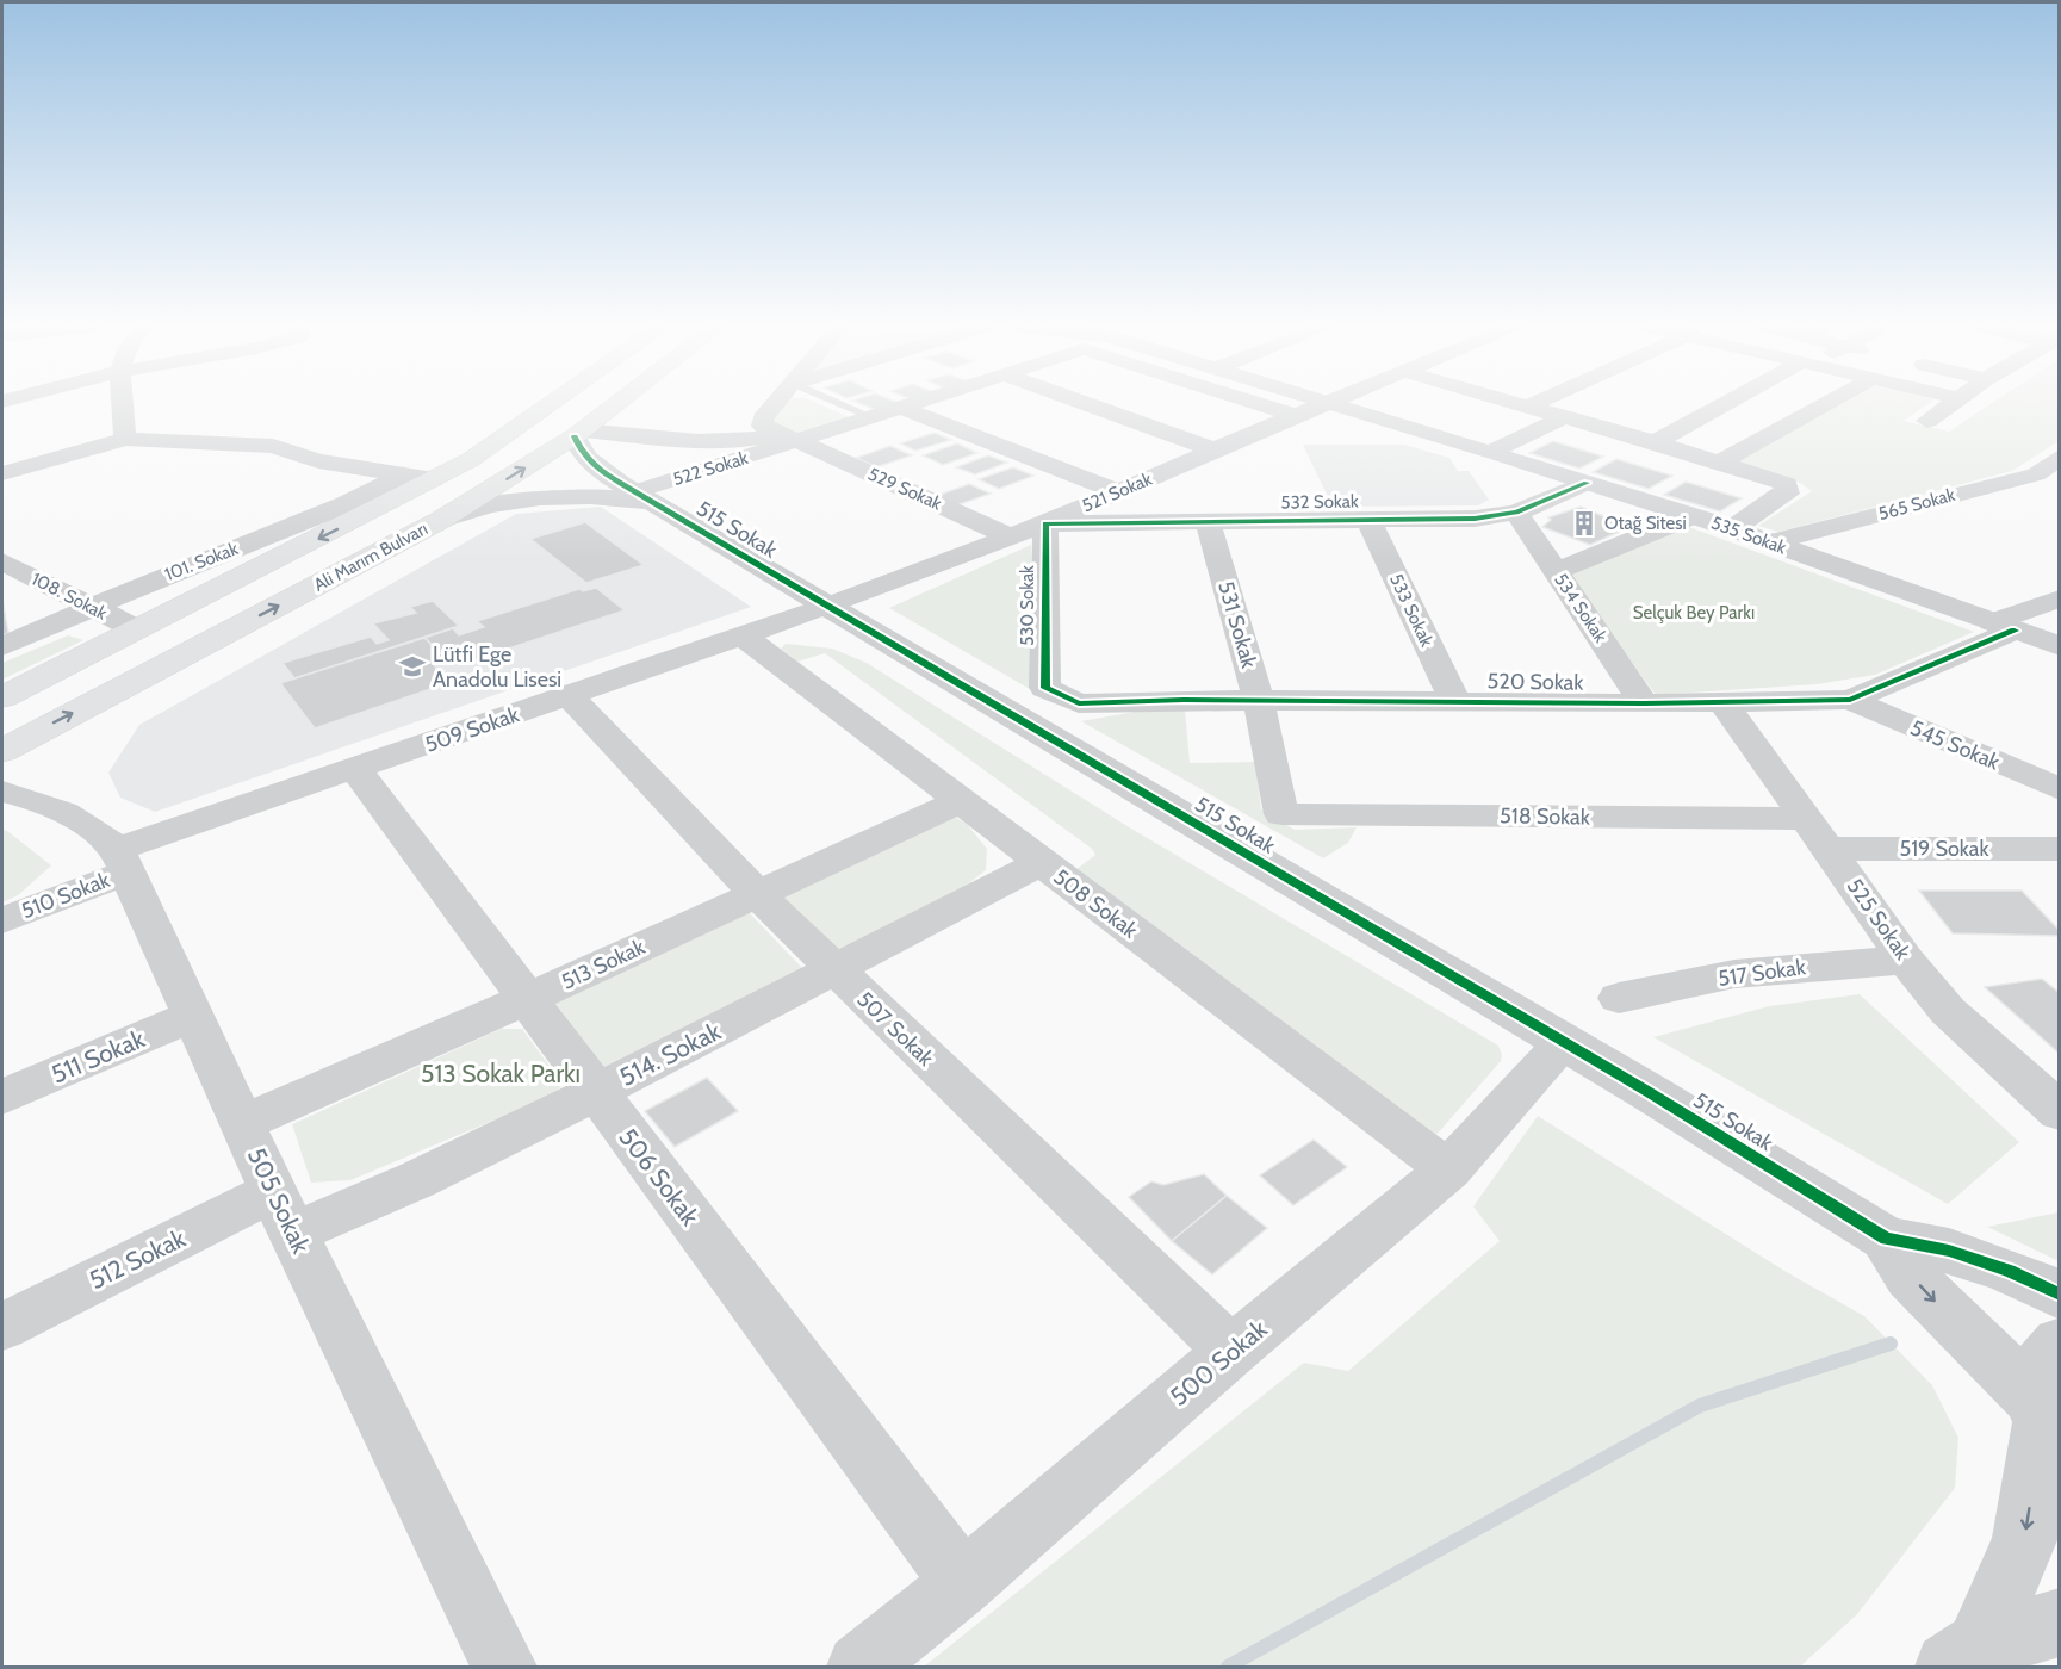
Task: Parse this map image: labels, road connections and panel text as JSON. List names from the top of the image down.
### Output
{
  "streets": {
    "main road": ["Ali Marım Bulvarı"],
    "street": [
      "522 Sokak",
      "529 Sokak",
      "521 Sokak",
      "532 Sokak",
      "565 Sokak",
      "515 Sokak",
      "535 Sokak",
      "101. Sokak",
      "108. Sokak",
      "530 Sokak",
      "534 Sokak",
      "533 Sokak",
      "531 Sokak",
      "520 Sokak",
      "509 Sokak",
      "545 Sokak",
      "518 Sokak",
      "519 Sokak",
      "510 Sokak",
      "508 Sokak",
      "525 Sokak",
      "513 Sokak",
      "517 Sokak",
      "507 Sokak",
      "514. Sokak",
      "511 Sokak",
      "506 Sokak",
      "505 Sokak",
      "512 Sokak",
      "500 Sokak"
    ]
  },
  "crossings": [
    ["522 Sokak", "529 Sokak"],
    ["522 Sokak", "521 Sokak"],
    ["522 Sokak", "515 Sokak"],
    ["529 Sokak", "521 Sokak"],
    ["521 Sokak", "532 Sokak"],
    ["521 Sokak", "515 Sokak"],
    ["521 Sokak", "530 Sokak"],
    ["521 Sokak", "509 Sokak"],
    ["532 Sokak", "535 Sokak"],
    ["532 Sokak", "530 Sokak"],
    ["532 Sokak", "534 Sokak"],
    ["532 Sokak", "533 Sokak"],
    ["532 Sokak", "531 Sokak"],
    ["565 Sokak", "535 Sokak"],
    ["515 Sokak", "Ali Marım Bulvarı"],
    ["515 Sokak", "509 Sokak"],
    ["515 Sokak", "500 Sokak"],
    ["535 Sokak", "520 Sokak"],
    ["Ali Marım Bulvarı", "108. Sokak"],
    ["101. Sokak", "108. Sokak"],
    ["530 Sokak", "520 Sokak"],
    ["534 Sokak", "520 Sokak"],
    ["533 Sokak", "520 Sokak"],
    ["531 Sokak", "520 Sokak"],
    ["531 Sokak", "518 Sokak"],
    ["520 Sokak", "545 Sokak"],
    ["520 Sokak", "525 Sokak"],
    ["509 Sokak", "510 Sokak"],
    ["509 Sokak", "508 Sokak"],
    ["509 Sokak", "507 Sokak"],
    ["509 Sokak", "506 Sokak"],
    ["509 Sokak", "505 Sokak"],
    ["518 Sokak", "519 Sokak"],
    ["518 Sokak", "525 Sokak"],
    ["519 Sokak", "525 Sokak"],
    ["510 Sokak", "505 Sokak"],
    ["508 Sokak", "513 Sokak"],
    ["508 Sokak", "514. Sokak"],
    ["508 Sokak", "500 Sokak"],
    ["525 Sokak", "517 Sokak"],
    ["513 Sokak", "507 Sokak"],
    ["513 Sokak", "506 Sokak"],
    ["513 Sokak", "505 Sokak"],
    ["507 Sokak", "514. Sokak"],
    ["507 Sokak", "500 Sokak"],
    ["514. Sokak", "506 Sokak"],
    ["514. Sokak", "505 Sokak"],
    ["514. Sokak", "512 Sokak"],
    ["511 Sokak", "505 Sokak"],
    ["506 Sokak", "500 Sokak"],
    ["505 Sokak", "512 Sokak"]
  ],
  "parks": ["Selçuk Bey Parkı", "513 Sokak Parkı"],
  "places": {
    "building": ["Otağ Sitesi"],
    "school or university": ["Lütfi Ege Anadolu Lisesi"]
  }
}
